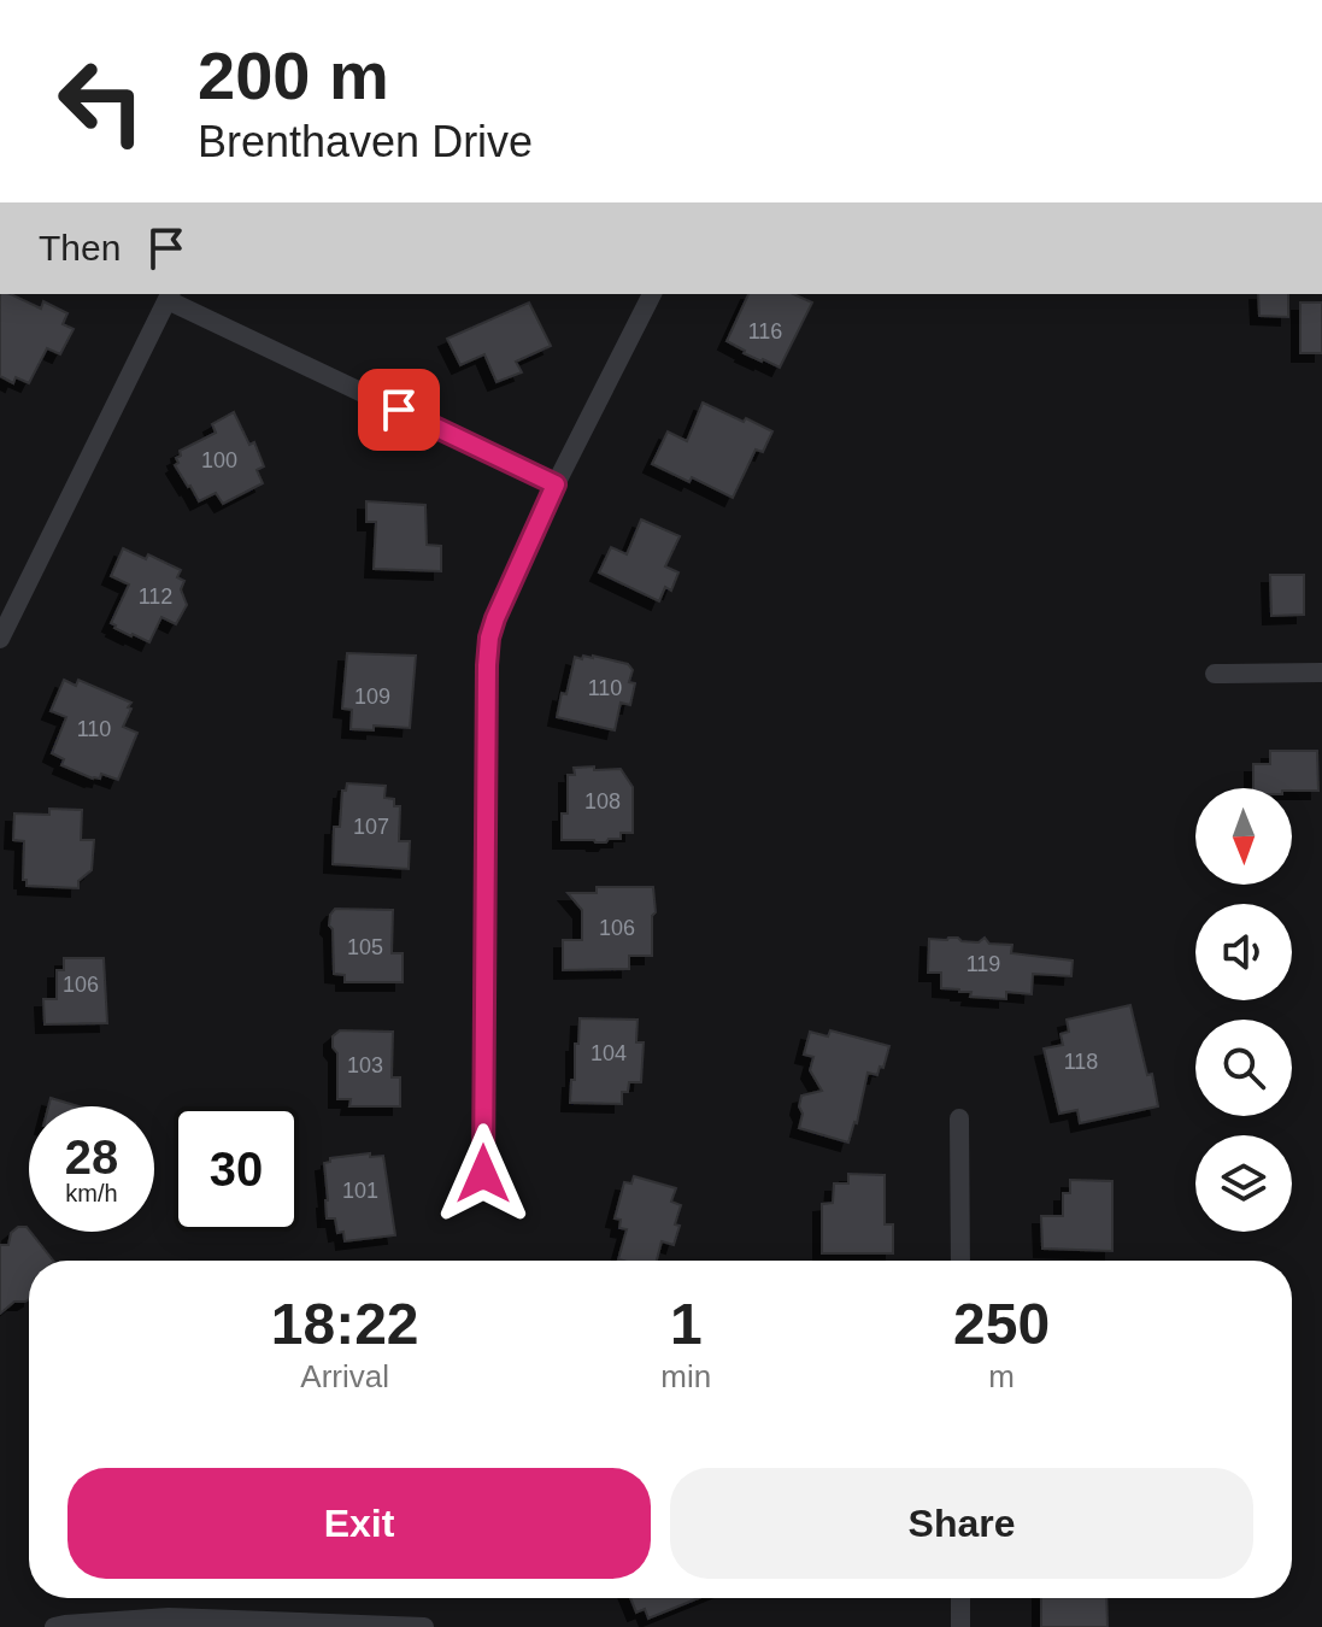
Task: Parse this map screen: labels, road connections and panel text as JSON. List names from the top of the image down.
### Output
{
  "house_numbers": [
    "116",
    "100",
    "112",
    "110",
    "109",
    "110",
    "108",
    "107",
    "106",
    "105",
    "119",
    "106",
    "104",
    "118",
    "103",
    "101"
  ],
  "north": "bottom",
  "page": {
    "turn": ["200 m", "Brenthaven Drive"],
    "then": "Then",
    "speed": "28 km/h",
    "limit": "30",
    "eta": [
      "18:22",
      "Arrival",
      "1",
      "min",
      "250",
      "m"
    ],
    "buttons": ["Exit", "Share"]
  }
}
